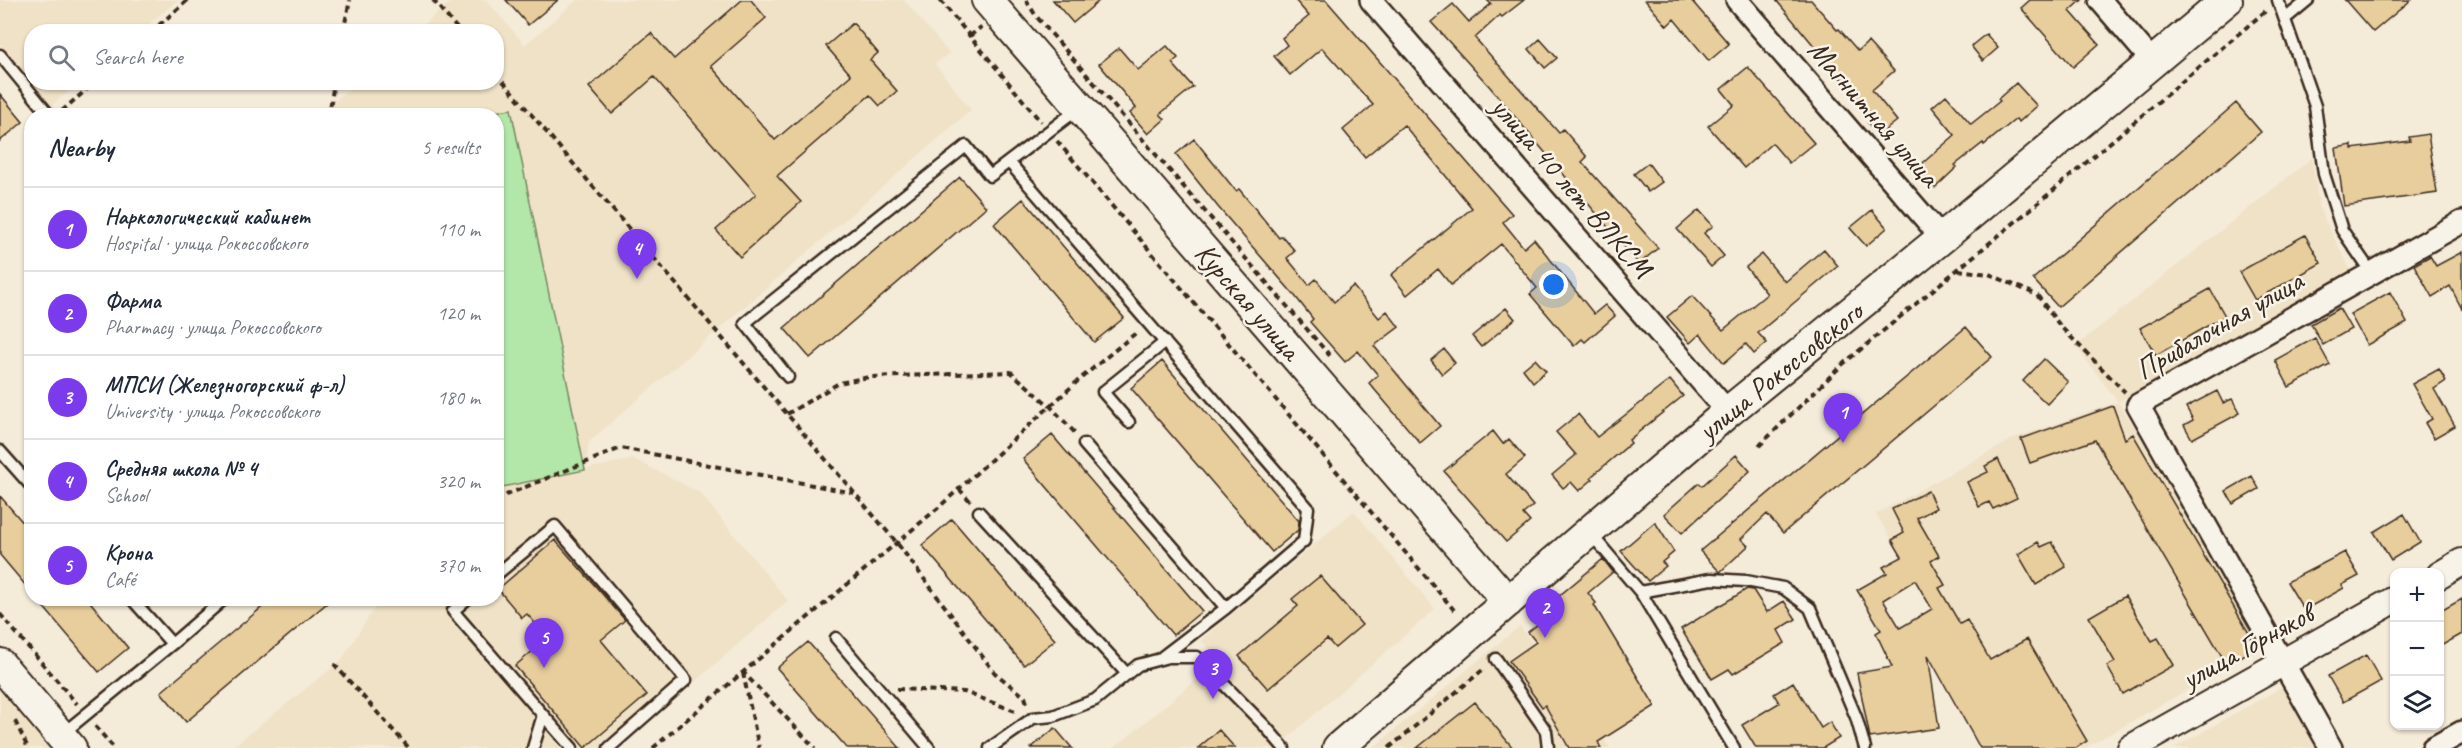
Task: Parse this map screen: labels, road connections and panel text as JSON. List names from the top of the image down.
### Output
{
  "streets": {
    "main road": ["Курская улица", "улица Рокоссовского"],
    "street": [
      "Магнитная улица",
      "улица 40 лет ВЛКСМ",
      "Прибалочная улица",
      "улица Горняков"
    ]
  },
  "crossings": [
    ["Магнитная улица", "улица Рокоссовского"],
    ["улица 40 лет ВЛКСМ", "улица Рокоссовского"],
    ["Курская улица", "улица Рокоссовского"],
    ["Прибалочная улица", "улица Горняков"]
  ],
  "page": {
    "search": "Search here",
    "heading": ["Nearby", "5 results"],
    "list": [
      {
        "mark": "1",
        "name": "Наркологический кабинет",
        "note": "Hospital · улица Рокоссовского",
        "value": "110 m"
      },
      {
        "mark": "2",
        "name": "Фарма",
        "note": "Pharmacy · улица Рокоссовского",
        "value": "120 m"
      },
      {
        "mark": "3",
        "name": "МПСИ (Железногорский ф-л)",
        "note": "University · улица Рокоссовского",
        "value": "180 m"
      },
      {
        "mark": "4",
        "name": "Средняя школа № 4",
        "note": "School",
        "value": "320 m"
      },
      {
        "mark": "5",
        "name": "Крона",
        "note": "Café",
        "value": "370 m"
      }
    ],
    "pins": [
      "4",
      "1",
      "2",
      "5",
      "3"
    ],
    "map_buttons": ["+", "−"]
  }
}
